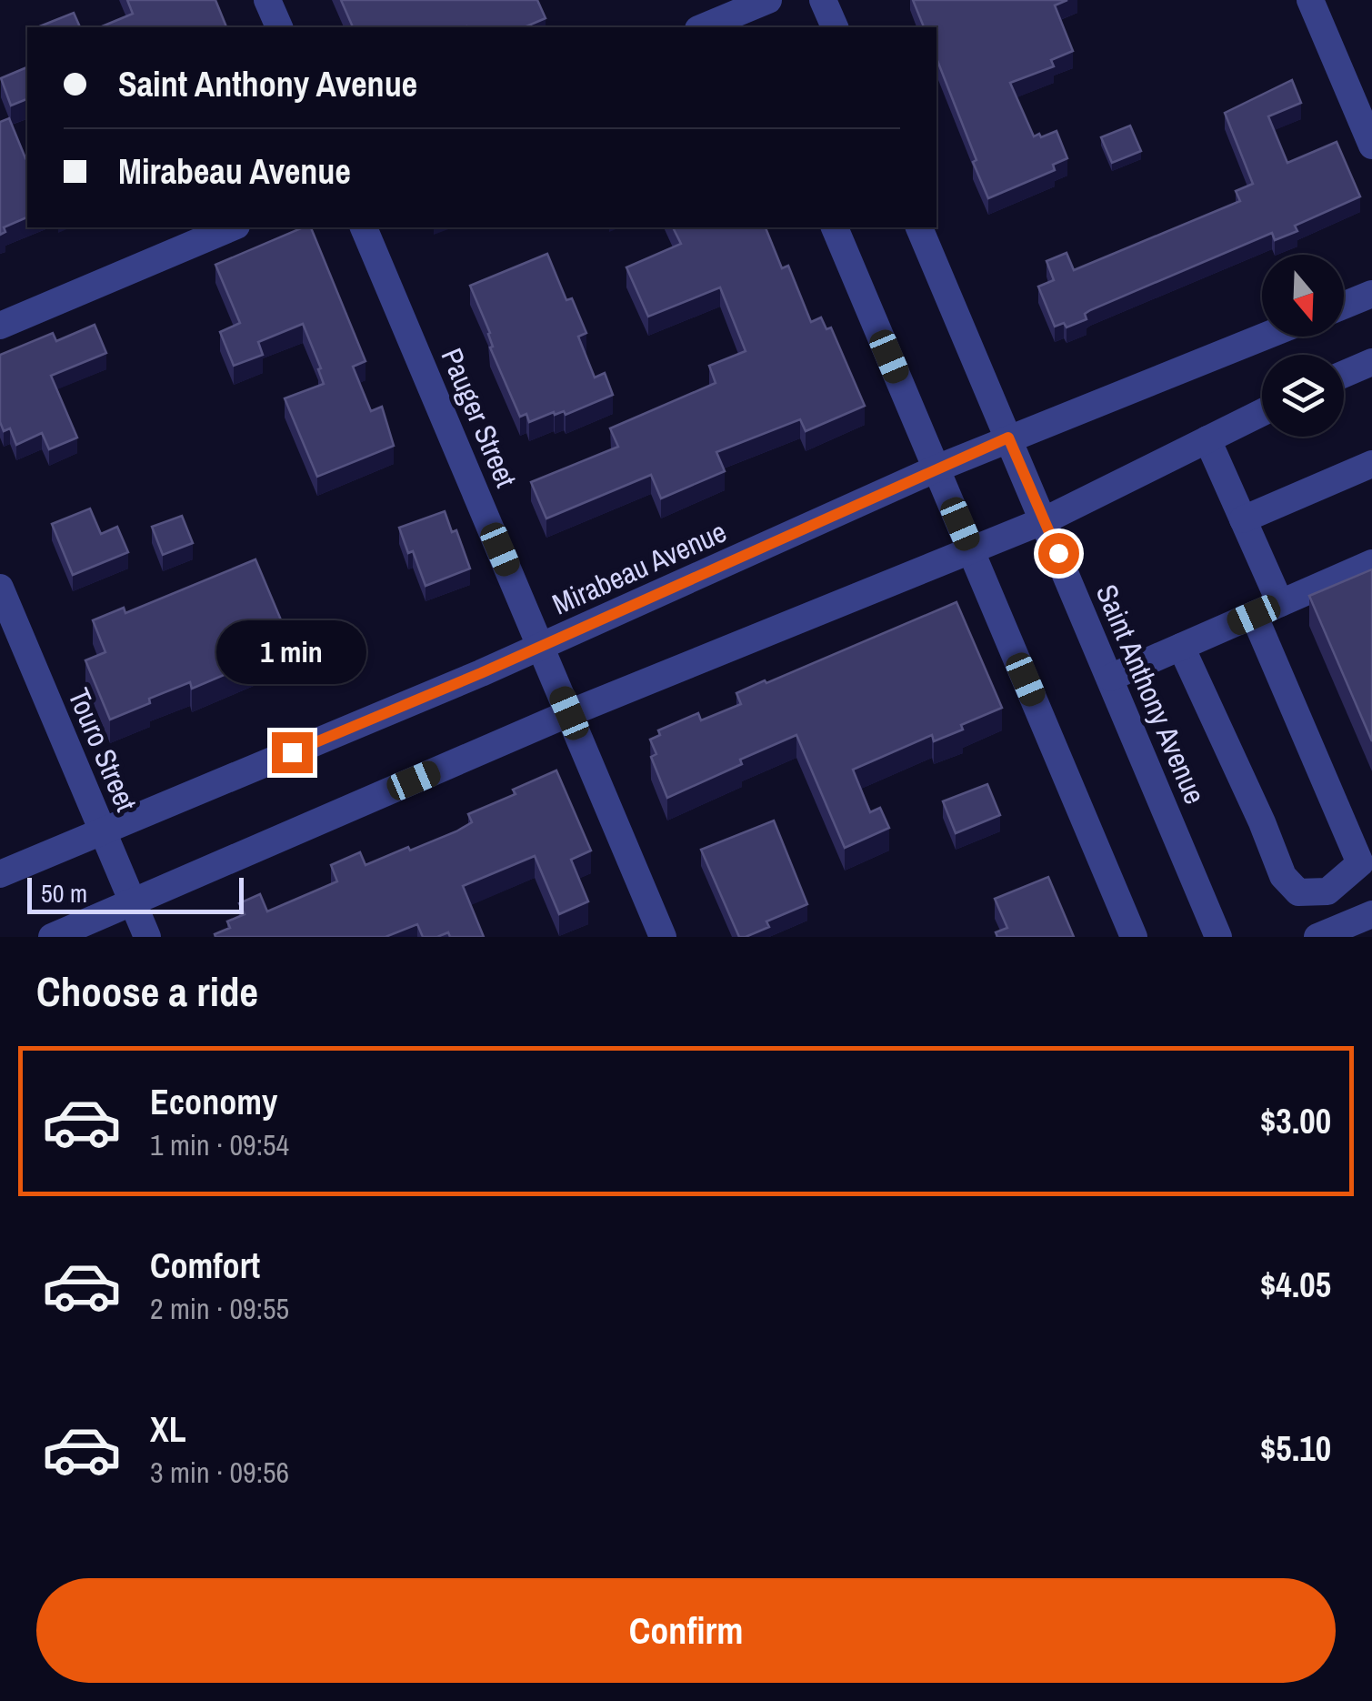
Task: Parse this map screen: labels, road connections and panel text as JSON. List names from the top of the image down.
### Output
{
  "streets": {
    "street": [
      "Pauger Street",
      "Mirabeau Avenue",
      "Saint Anthony Avenue",
      "Touro Street"
    ]
  },
  "crossings": [
    ["Pauger Street", "Mirabeau Avenue"],
    ["Mirabeau Avenue", "Saint Anthony Avenue"],
    ["Mirabeau Avenue", "Touro Street"]
  ],
  "scale_bar": "50 m",
  "north": "bottom",
  "page": {
    "banner": ["Saint Anthony Avenue", "Mirabeau Avenue"],
    "bubble": "1 min",
    "scale": "50 m",
    "heading": "Choose a ride",
    "list": [
      {
        "name": "Economy",
        "note": "1 min · 09:54",
        "value": "$3.00"
      },
      {
        "name": "Comfort",
        "note": "2 min · 09:55",
        "value": "$4.05"
      },
      {
        "name": "XL",
        "note": "3 min · 09:56",
        "value": "$5.10"
      }
    ],
    "buttons": "Confirm"
  }
}
